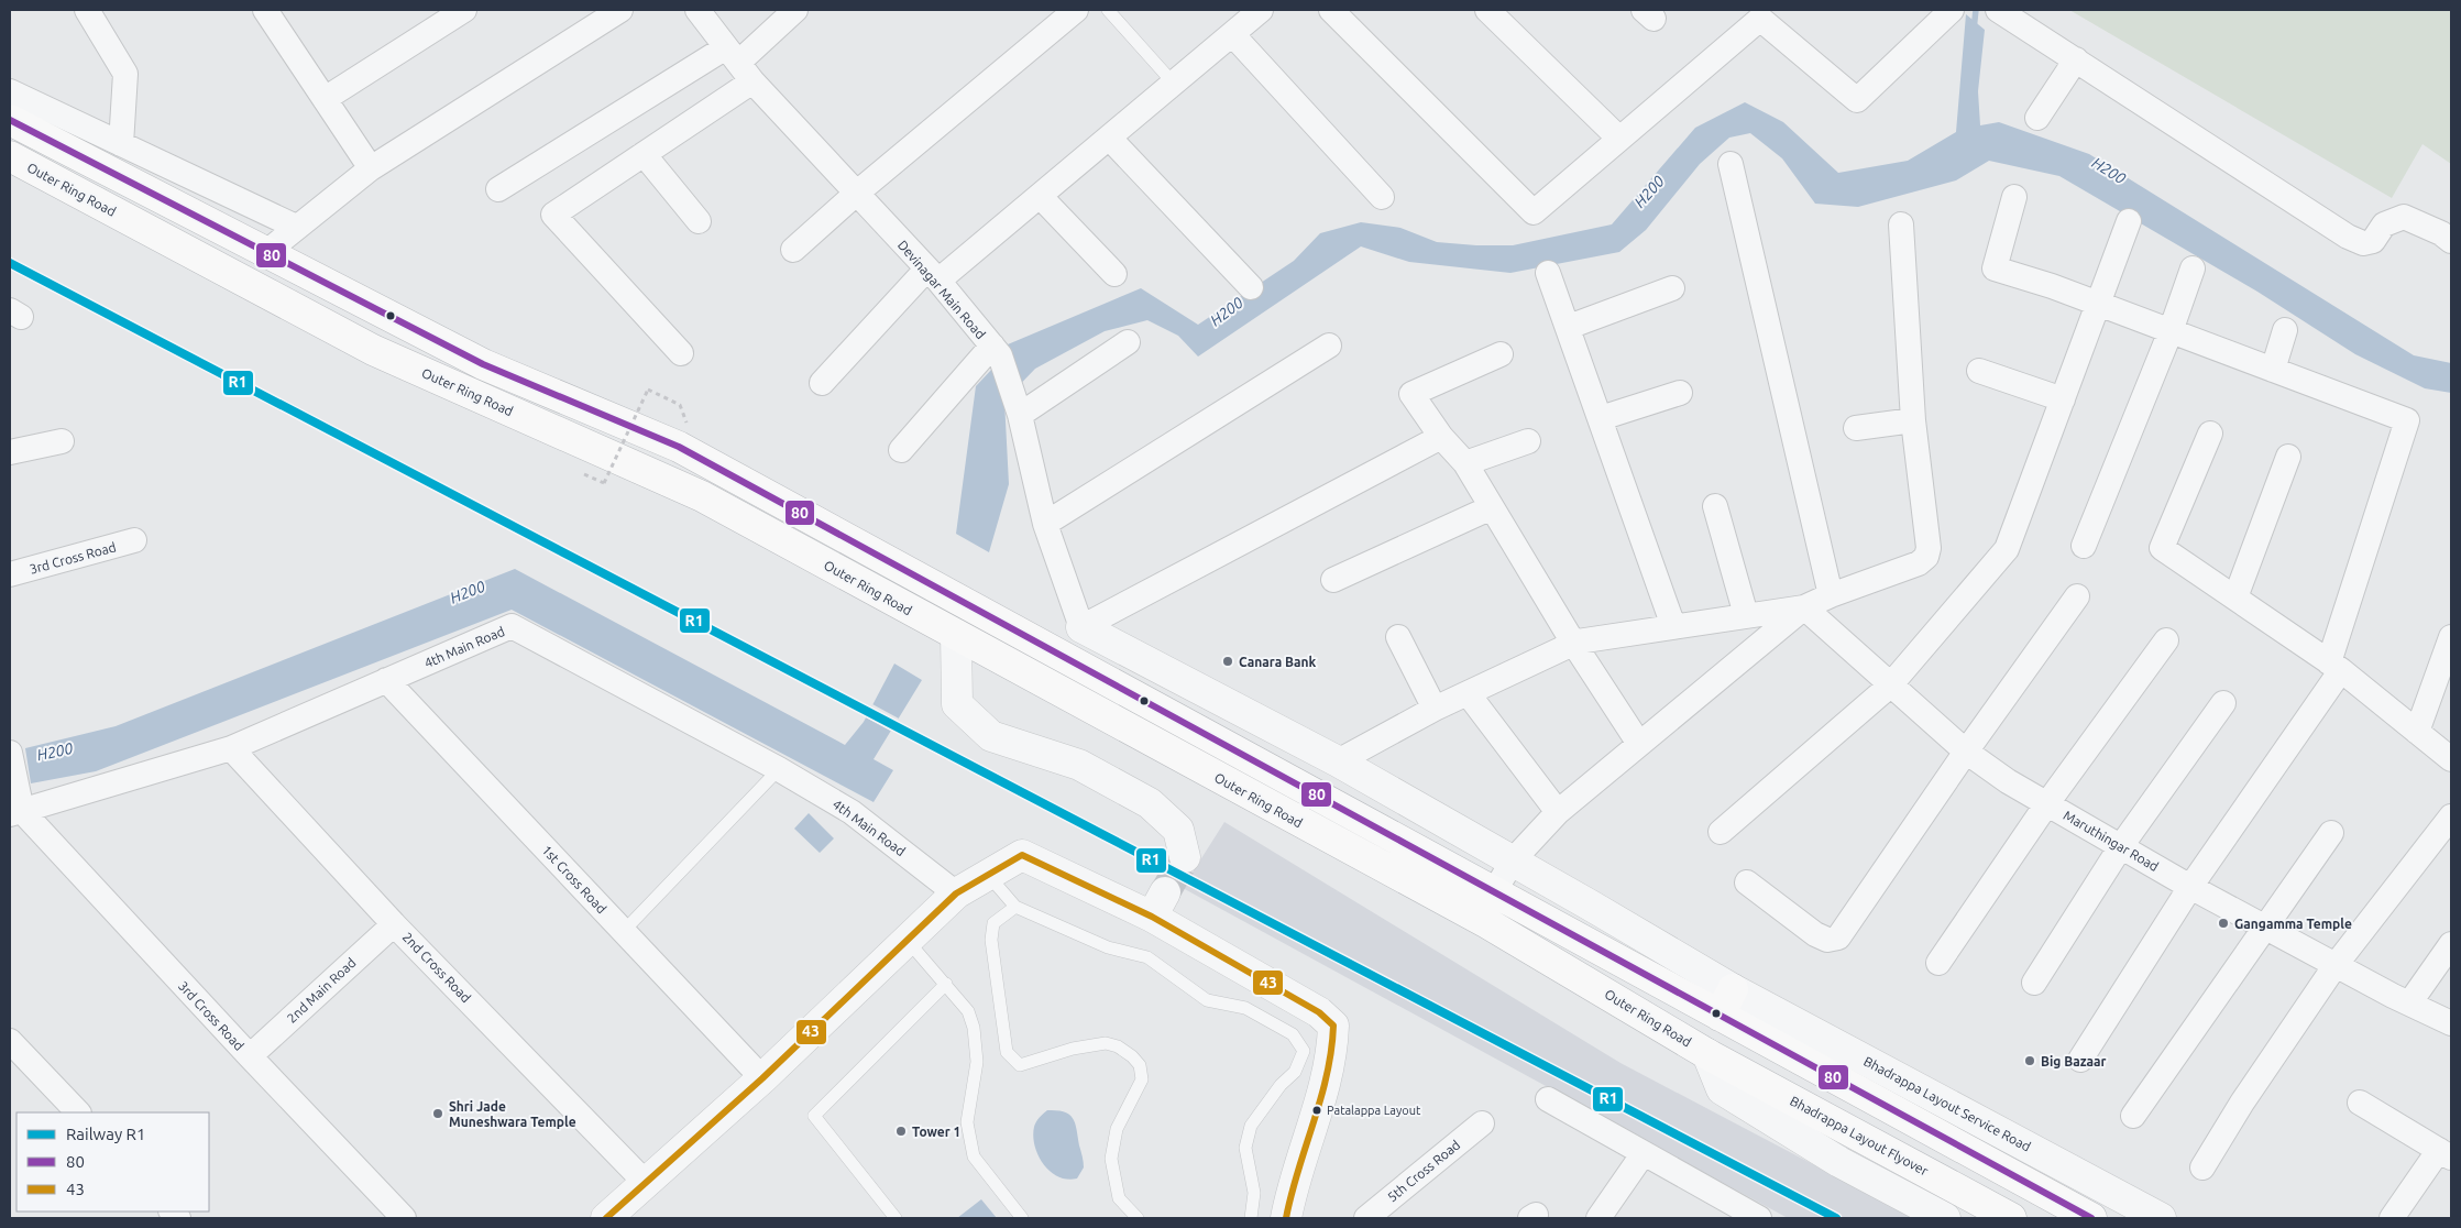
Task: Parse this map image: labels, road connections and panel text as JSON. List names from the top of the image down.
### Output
{
  "streets": {
    "highway": ["Outer Ring Road", "Bhadrappa Layout Flyover"],
    "street": [
      "Devinagar Main Road",
      "3rd Cross Road",
      "4th Main Road",
      "Maruthingar Road",
      "1st Cross Road",
      "2nd Cross Road",
      "2nd Main Road",
      "Bhadrappa Layout Service Road",
      "5th Cross Road"
    ]
  },
  "crossings": [
    ["Outer Ring Road", "Bhadrappa Layout Flyover"],
    ["Devinagar Main Road", "Bhadrappa Layout Service Road"],
    ["3rd Cross Road", "4th Main Road"],
    ["3rd Cross Road", "2nd Main Road"],
    ["4th Main Road", "1st Cross Road"],
    ["4th Main Road", "2nd Cross Road"],
    ["2nd Cross Road", "2nd Main Road"]
  ],
  "water": ["H200"],
  "places": [
    "Canara Bank",
    "Gangamma Temple",
    "Big Bazaar",
    "Patalappa Layout",
    "Shri Jade Muneshwara Temple",
    "Tower 1"
  ],
  "lines": ["transit line 80", "rail line R1", "transit line 43"],
  "legend": ["Railway R1", "80", "43"]
}
